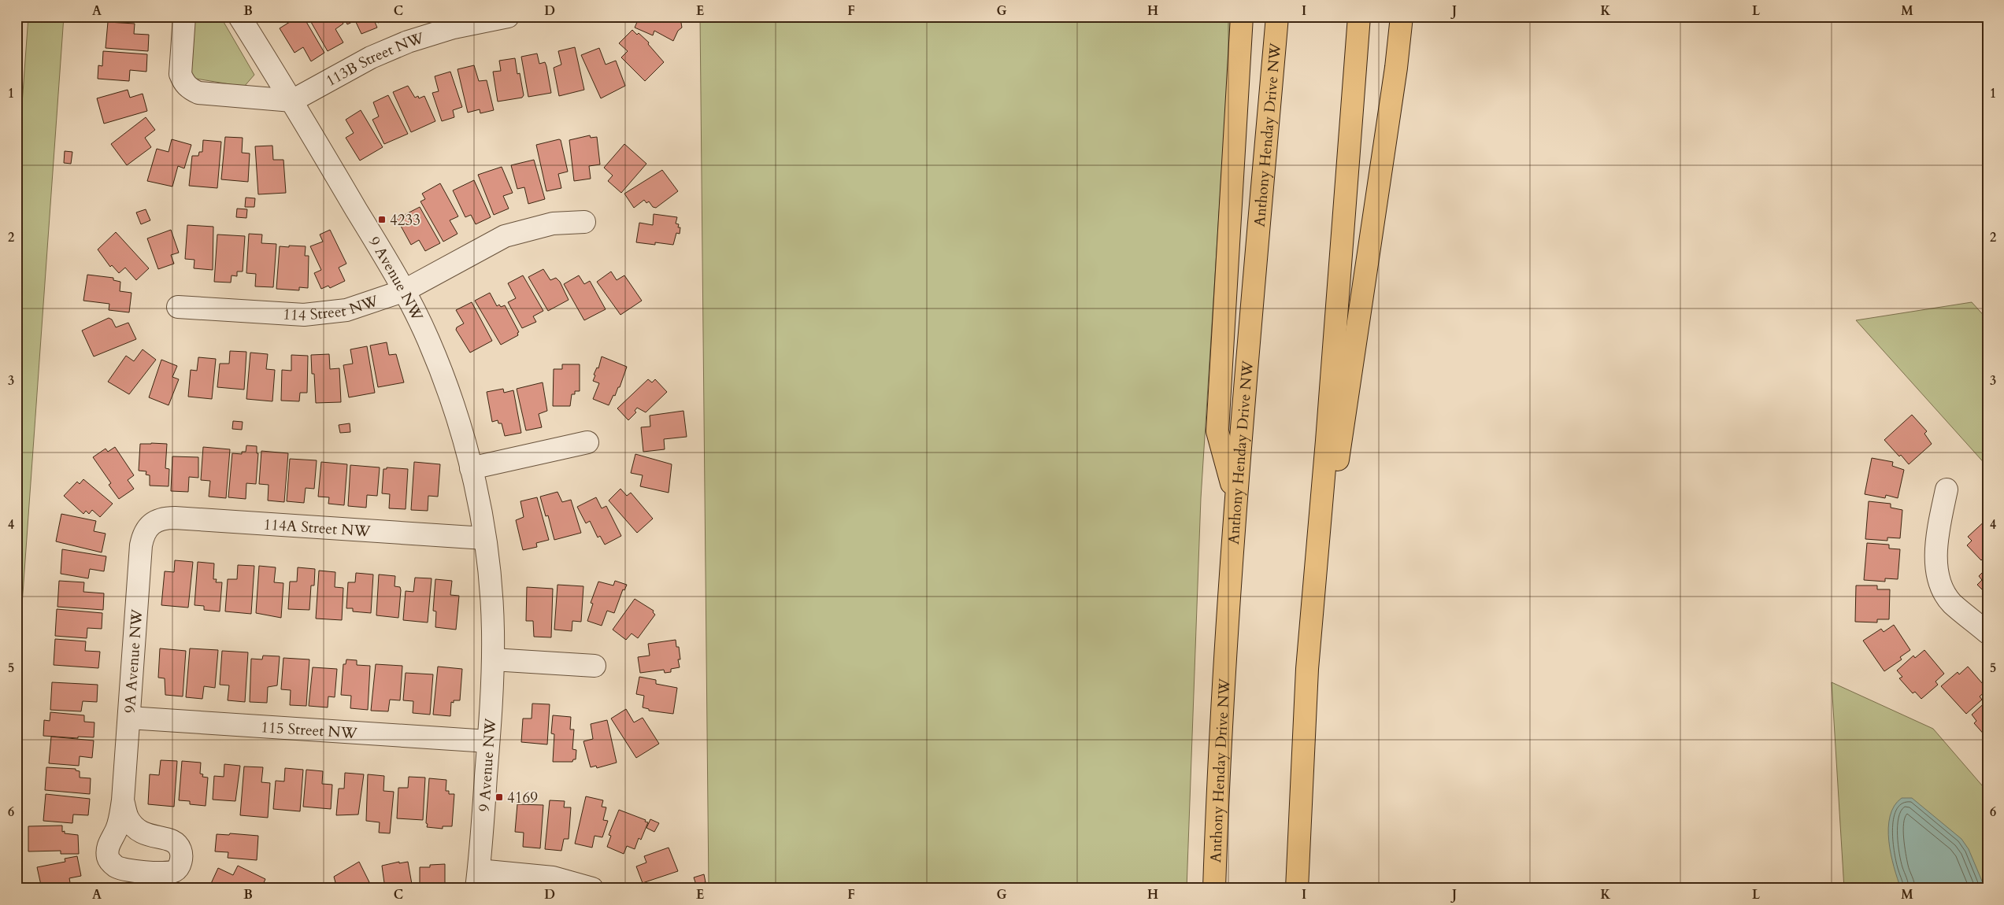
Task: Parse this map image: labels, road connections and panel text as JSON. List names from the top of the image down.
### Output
{
  "streets": {
    "highway": ["Anthony Henday Drive NW"],
    "street": [
      "113B Street NW",
      "9 Avenue NW",
      "114 Street NW",
      "114A Street NW",
      "9A Avenue NW",
      "115 Street NW"
    ]
  },
  "crossings": [
    ["113B Street NW", "9 Avenue NW"],
    ["9 Avenue NW", "114 Street NW"],
    ["9 Avenue NW", "114A Street NW"],
    ["9 Avenue NW", "115 Street NW"],
    ["114A Street NW", "9A Avenue NW"],
    ["9A Avenue NW", "115 Street NW"]
  ],
  "places": {
    "transit": ["4233", "4169"]
  },
  "grid": {
    "columns": [
      "A",
      "B",
      "C",
      "D",
      "E",
      "F",
      "G",
      "H",
      "I",
      "J",
      "K",
      "L",
      "M"
    ],
    "rows": [
      "1",
      "2",
      "3",
      "4",
      "5",
      "6"
    ]
  }
}
